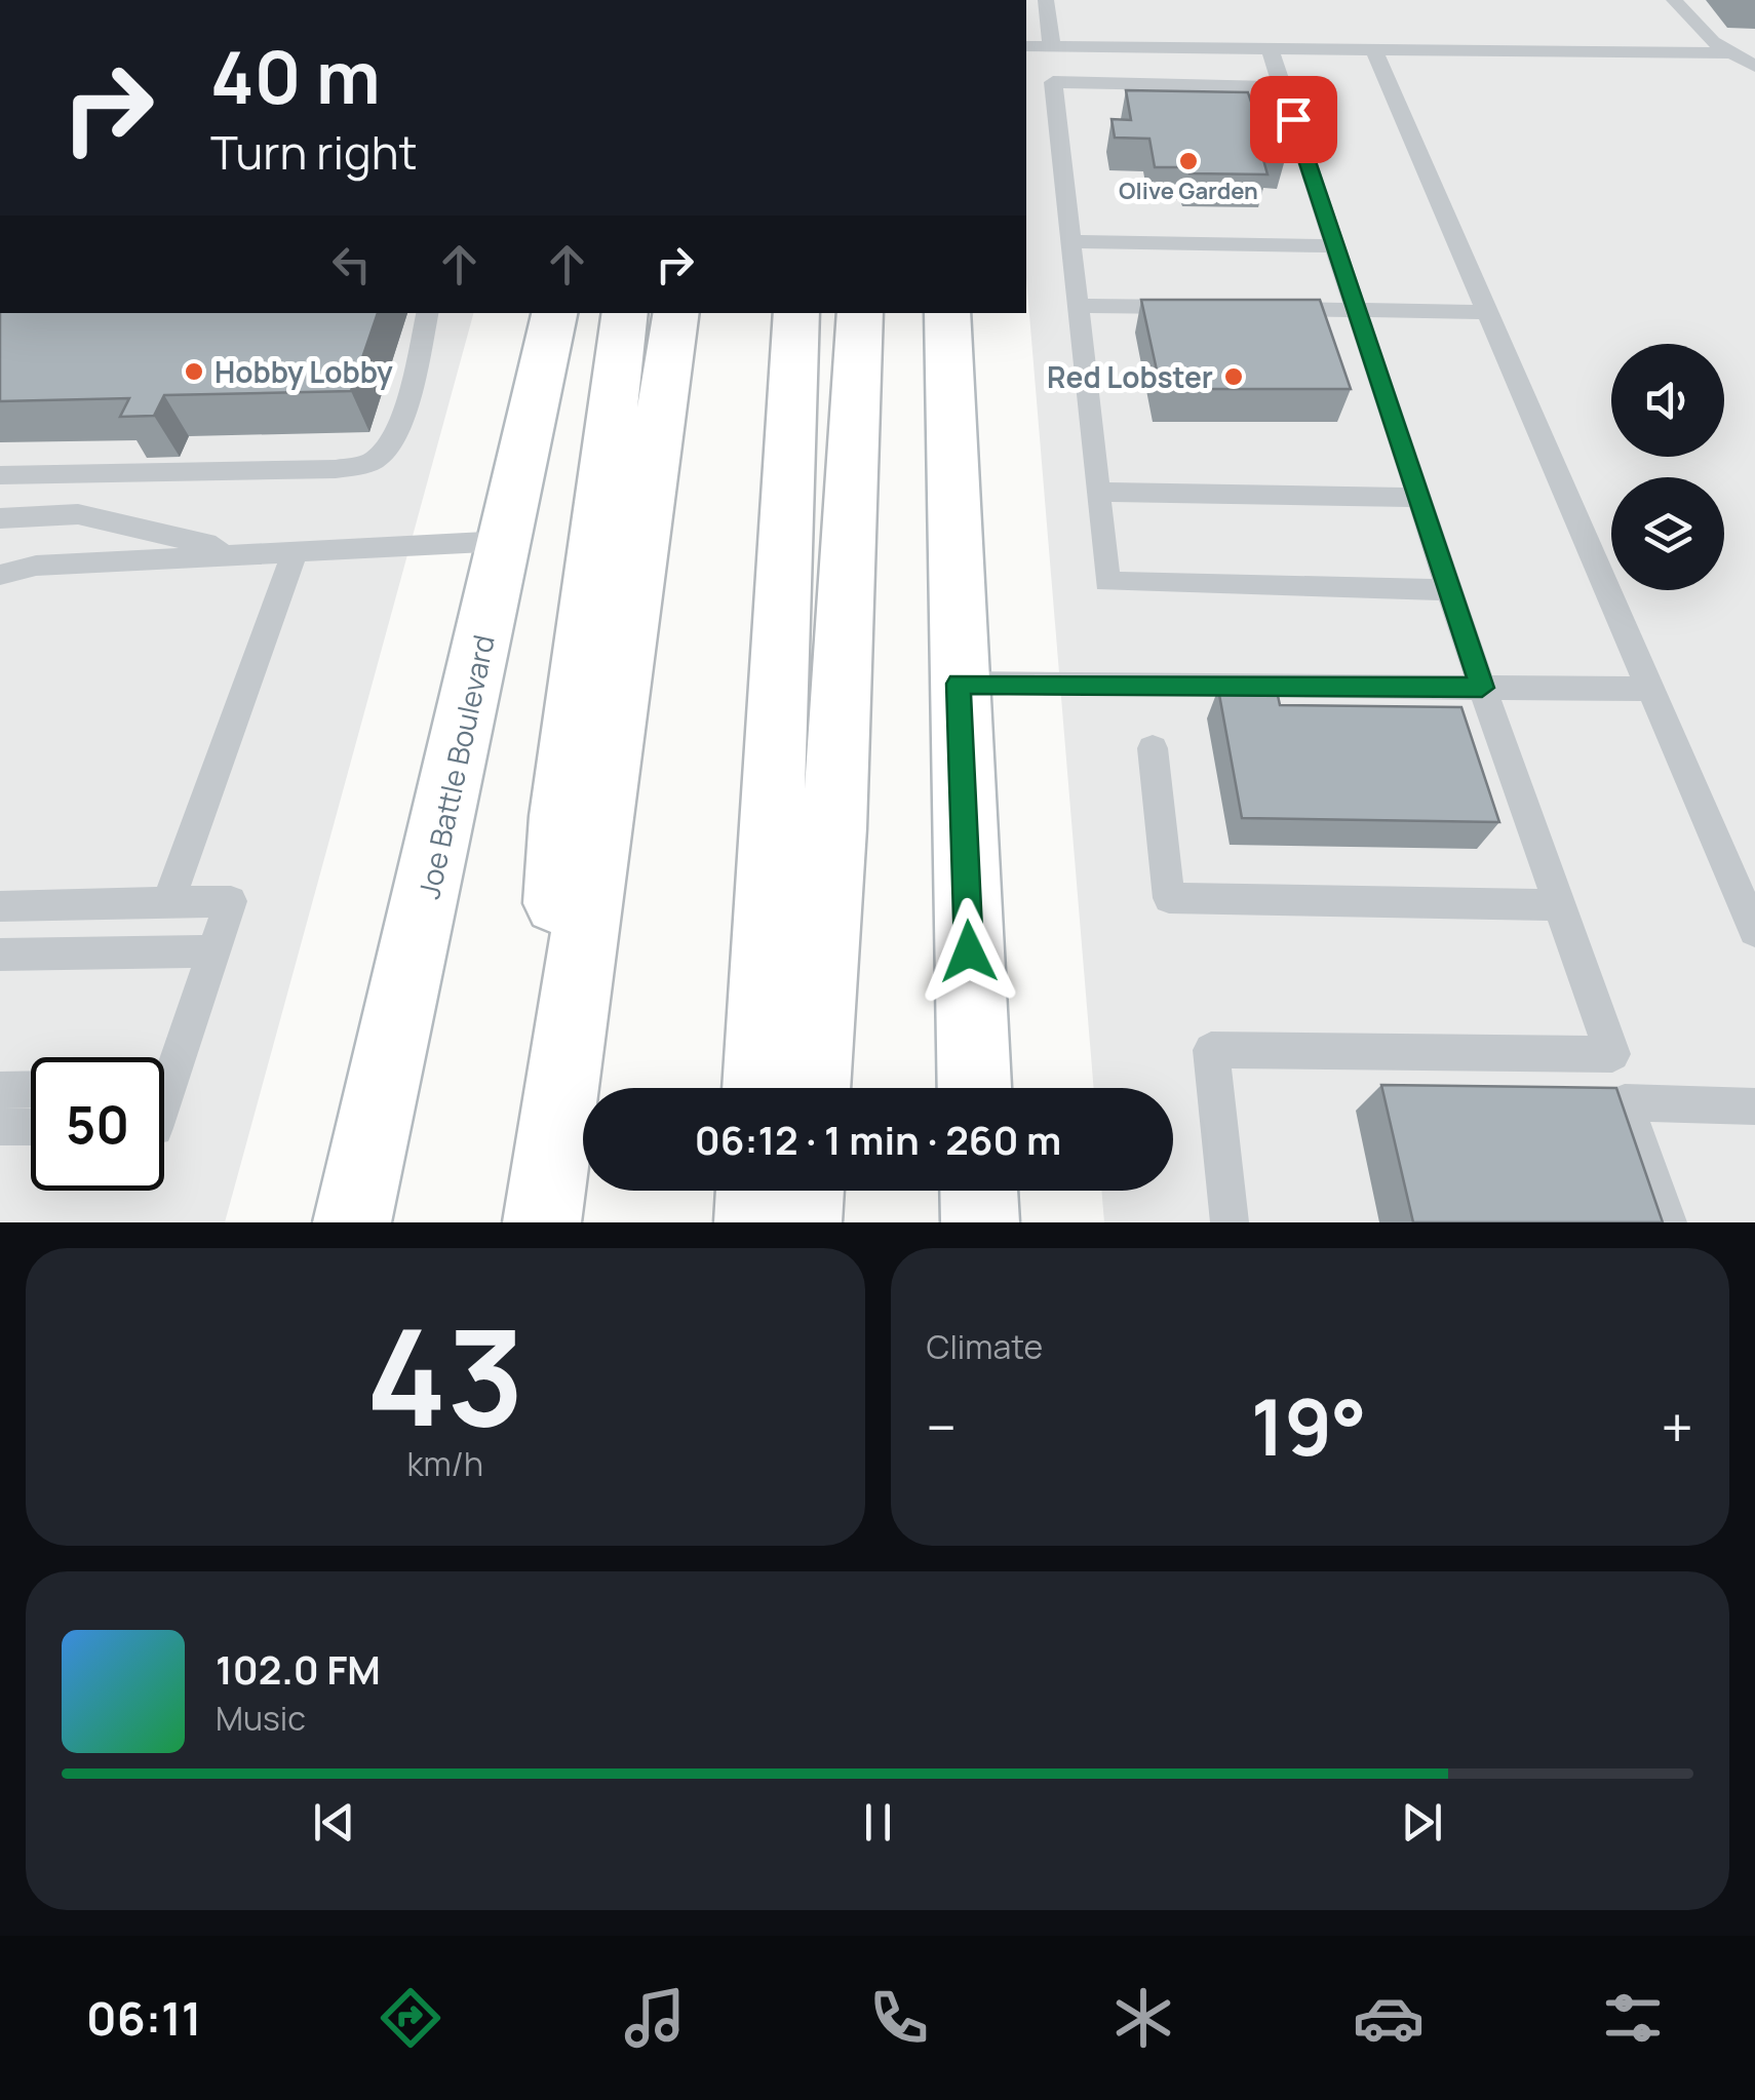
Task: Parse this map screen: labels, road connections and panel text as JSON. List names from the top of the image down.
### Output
{
  "streets": {
    "main road": ["Joe Battle Boulevard"]
  },
  "places": ["Olive Garden", "Hobby Lobby", "Red Lobster"],
  "page": {
    "turn": ["40 m", "Turn right"],
    "limit": "50",
    "trip": "06:12 · 1 min · 260 m",
    "tile": [
      ["43", "km/h"],
      "Climate"
    ],
    "heat": ["−", "19°", "+"],
    "song": ["102.0 FM", "Music"],
    "tabs": "06:11"
  }
}
